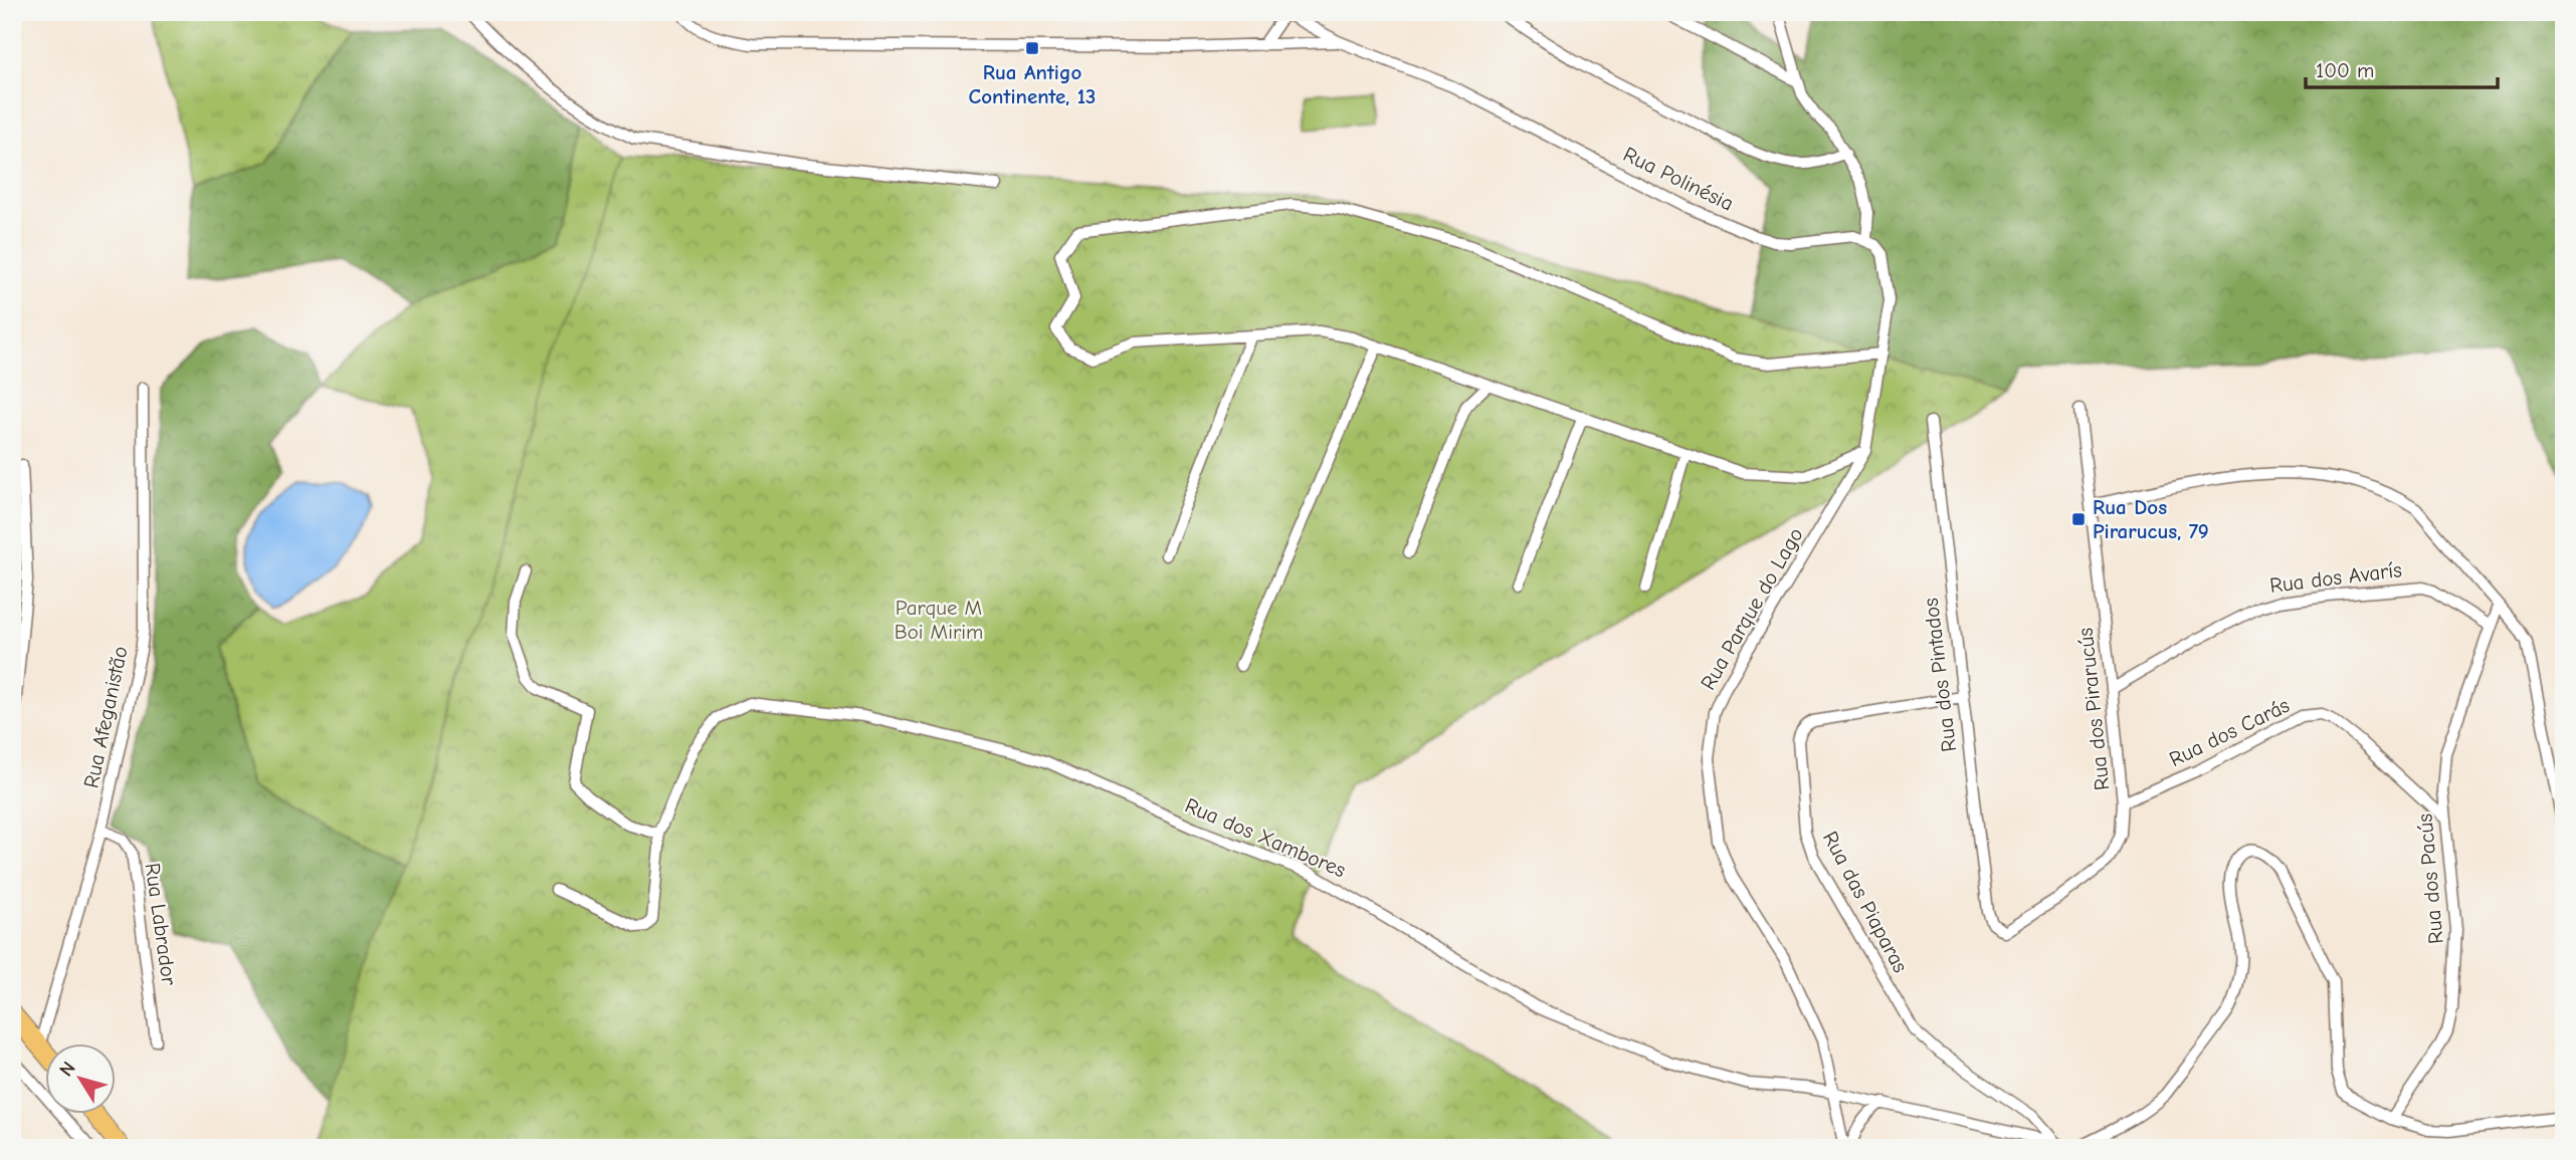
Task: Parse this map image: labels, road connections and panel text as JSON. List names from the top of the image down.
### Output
{
  "streets": {
    "street": [
      "Rua Polinésia",
      "Rua dos Avarís",
      "Rua Parque do Lago",
      "Rua dos Pintados",
      "Rua dos Pirarucús",
      "Rua Afeganistão",
      "Rua dos Carás",
      "Rua dos Xambores",
      "Rua dos Pacús",
      "Rua das Piaparas",
      "Rua Labrador"
    ]
  },
  "crossings": [
    ["Rua dos Avarís", "Rua dos Pirarucús"],
    ["Rua dos Avarís", "Rua dos Pacús"],
    ["Rua Parque do Lago", "Rua dos Xambores"],
    ["Rua dos Pintados", "Rua dos Pirarucús"],
    ["Rua dos Pintados", "Rua das Piaparas"],
    ["Rua dos Pirarucús", "Rua dos Carás"],
    ["Rua Afeganistão", "Rua Labrador"],
    ["Rua dos Carás", "Rua dos Pacús"],
    ["Rua dos Xambores", "Rua das Piaparas"]
  ],
  "parks": ["Parque M Boi Mirim"],
  "places": {
    "transit": ["Rua Antigo Continente, 13", "Rua Dos Pirarucus, 79"]
  },
  "scale_bar": "100 m",
  "north": "top left"
}
